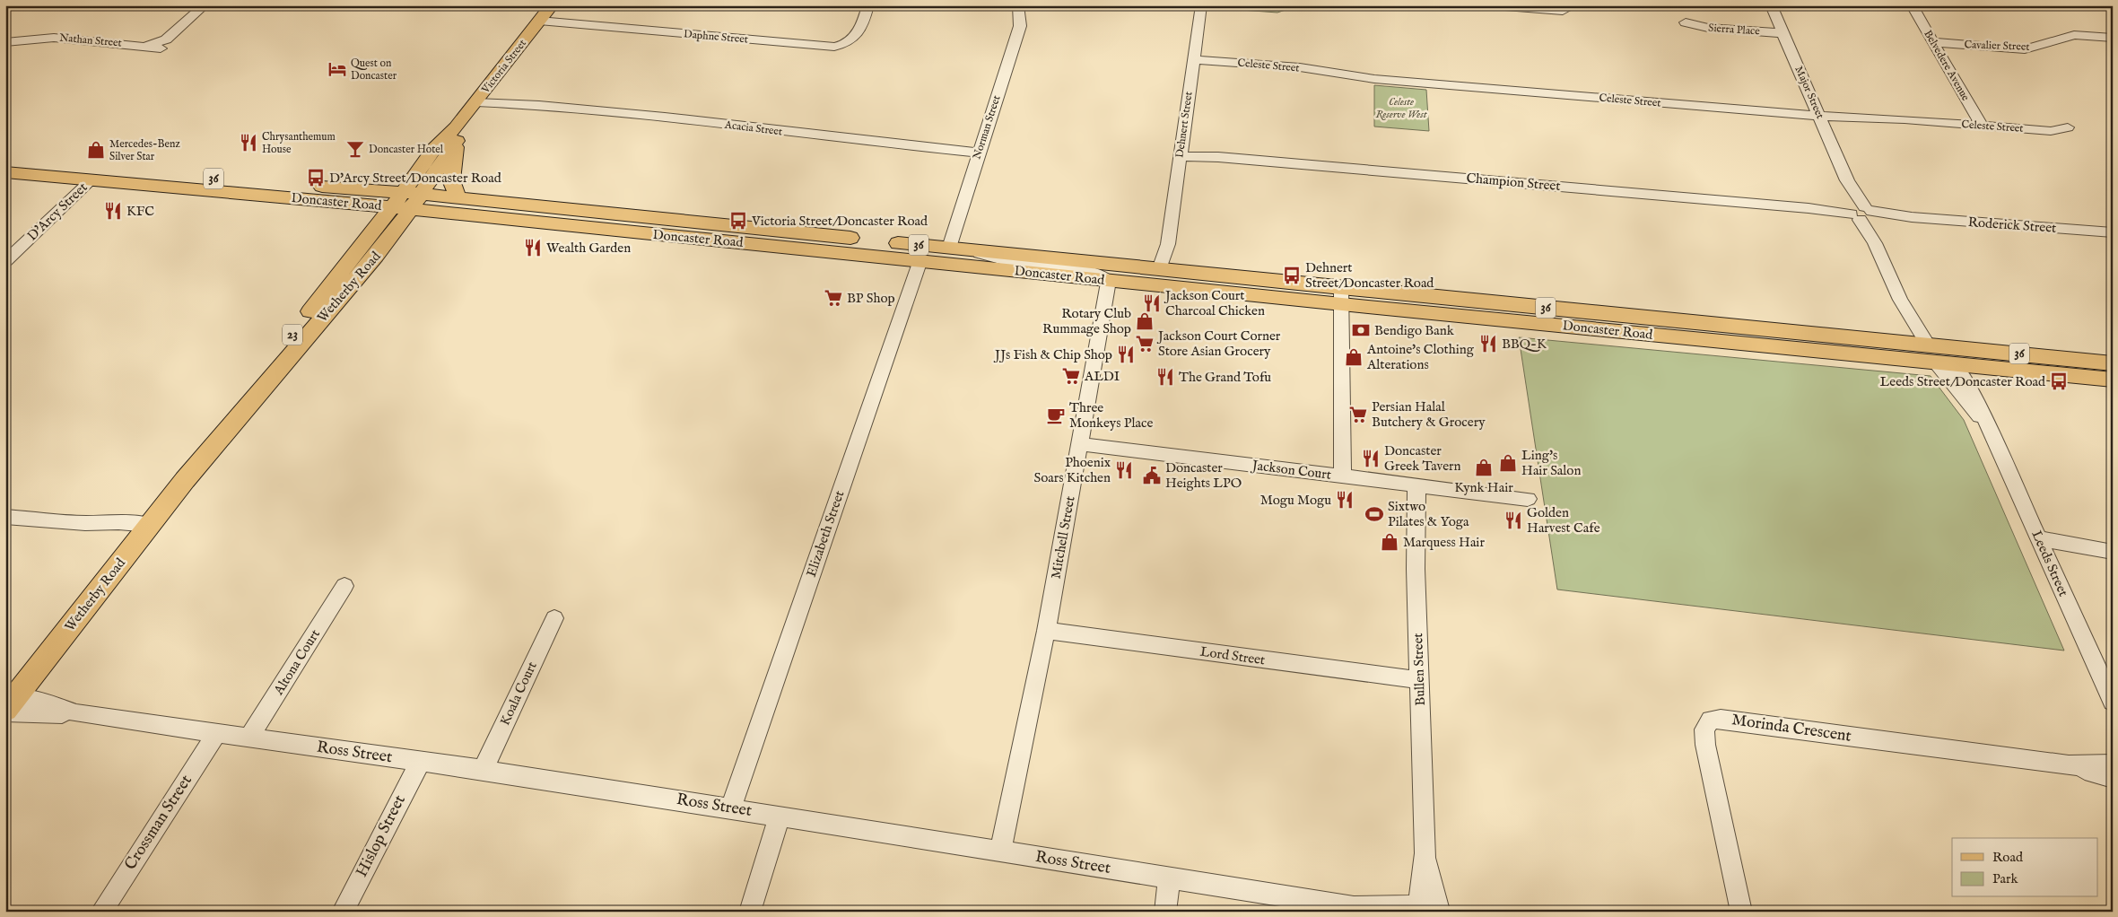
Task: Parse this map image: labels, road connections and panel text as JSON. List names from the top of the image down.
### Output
{
  "streets": {
    "main road": [
      "Victoria Street",
      "36",
      "Doncaster Road",
      "Wetherby Road",
      "23"
    ],
    "street": [
      "Sierra Place",
      "Daphne Street",
      "Nathan Street",
      "Cavalier Street",
      "Celeste Street",
      "Belvedere Avenue",
      "Major Street",
      "Dehnert Street",
      "Norman Street",
      "Acacia Street",
      "Champion Street",
      "D'Arcy Street",
      "Roderick Street",
      "Jackson Court",
      "Elizabeth Street",
      "Mitchell Street",
      "Leeds Street",
      "Lord Street",
      "Altona Court",
      "Bullen Street",
      "Koala Court",
      "Morinda Crescent",
      "Ross Street",
      "Crossman Street",
      "Hislop Street"
    ]
  },
  "crossings": [
    ["Sierra Place", "Major Street"],
    ["Daphne Street", "Victoria Street"],
    ["Cavalier Street", "Belvedere Avenue"],
    ["Celeste Street", "Belvedere Avenue"],
    ["Celeste Street", "Major Street"],
    ["Celeste Street", "Dehnert Street"],
    ["Victoria Street", "Acacia Street"],
    ["Victoria Street", "Doncaster Road"],
    ["Victoria Street", "Wetherby Road"],
    ["Major Street", "Champion Street"],
    ["Major Street", "Doncaster Road"],
    ["Major Street", "Roderick Street"],
    ["Dehnert Street", "Champion Street"],
    ["Dehnert Street", "Doncaster Road"],
    ["Norman Street", "Acacia Street"],
    ["Norman Street", "Doncaster Road"],
    ["Champion Street", "Roderick Street"],
    ["Doncaster Road", "D'Arcy Street"],
    ["Doncaster Road", "Wetherby Road"],
    ["Doncaster Road", "Jackson Court"],
    ["Doncaster Road", "Elizabeth Street"],
    ["Doncaster Road", "Mitchell Street"],
    ["Doncaster Road", "Leeds Street"],
    ["Wetherby Road", "Ross Street"],
    ["Jackson Court", "Mitchell Street"],
    ["Jackson Court", "Bullen Street"],
    ["Elizabeth Street", "Ross Street"],
    ["Mitchell Street", "Lord Street"],
    ["Mitchell Street", "Ross Street"],
    ["Lord Street", "Bullen Street"],
    ["Altona Court", "Ross Street"],
    ["Bullen Street", "Ross Street"],
    ["Koala Court", "Ross Street"],
    ["Ross Street", "Crossman Street"],
    ["Ross Street", "Hislop Street"]
  ],
  "parks": ["Celeste Reserve West"],
  "places": {
    "hotel": ["Quest on Doncaster"],
    "restaurant": [
      "Chrysanthemum House",
      "KFC",
      "Wealth Garden",
      "Jackson Court Charcoal Chicken",
      "BBQ-K",
      "JJs Fish & Chip Shop",
      "The Grand Tofu",
      "Doncaster Greek Tavern",
      "Phoenix Soars Kitchen",
      "Mogu Mogu",
      "Golden Harvest Cafe"
    ],
    "bar": ["Doncaster Hotel"],
    "shop": [
      "Mercedes-Benz Silver Star",
      "Rotary Club Rummage Shop",
      "Antoine's Clothing Alterations",
      "Ling's Hair Salon",
      "Kynk Hair",
      "Marquess Hair"
    ],
    "bus stop": [
      "D'Arcy Street/Doncaster Road",
      "Victoria Street/Doncaster Road",
      "Dehnert Street/Doncaster Road",
      "Leeds Street/Doncaster Road"
    ],
    "supermarket": [
      "BP Shop",
      "Jackson Court Corner Store Asian Grocery",
      "ALDI",
      "Persian Halal Butchery & Grocery"
    ],
    "bank": ["Bendigo Bank"],
    "cafe": ["Three Monkeys Place"],
    "public building": ["Doncaster Heights LPO"],
    "sports": ["Sixtwo Pilates & Yoga"]
  },
  "legend": ["Road", "Park"]
}
